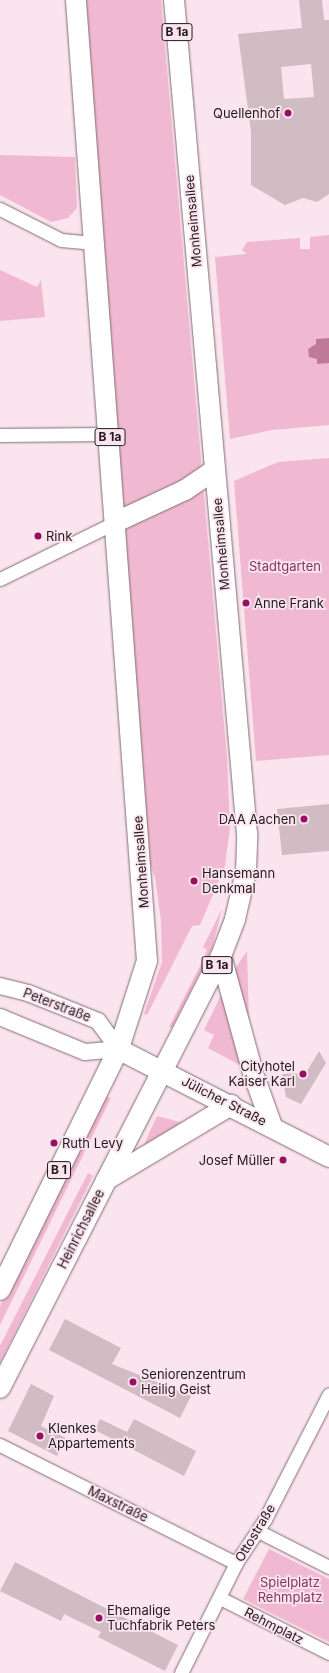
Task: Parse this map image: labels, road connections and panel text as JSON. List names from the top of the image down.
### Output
{
  "streets": {
    "main road": [
      "B 1a",
      "Monheimsallee",
      "Jülicher Straße",
      "B 1",
      "Heinrichsallee"
    ],
    "street": [
      "Peterstraße",
      "Maxstraße",
      "Ottostraße",
      "Rehmplatz"
    ]
  },
  "crossings": [
    ["Monheimsallee", "Peterstraße"],
    ["Monheimsallee", "Jülicher Straße"],
    ["Monheimsallee", "B 1"],
    ["Monheimsallee", "Heinrichsallee"],
    ["Peterstraße", "Jülicher Straße"],
    ["Peterstraße", "B 1"],
    ["Jülicher Straße", "B 1"],
    ["Jülicher Straße", "Heinrichsallee"],
    ["Maxstraße", "Ottostraße"],
    ["Ottostraße", "Rehmplatz"]
  ],
  "parks": ["Stadtgarten", "Spielplatz Rehmplatz"],
  "places": [
    "Quellenhof",
    "Rink",
    "Anne Frank",
    "DAA Aachen",
    "Hansemann Denkmal",
    "Cityhotel Kaiser Karl",
    "Ruth Levy",
    "Josef Müller",
    "Seniorenzentrum Heilig Geist",
    "Klenkes Appartements",
    "Ehemalige Tuchfabrik Peters"
  ]
}
